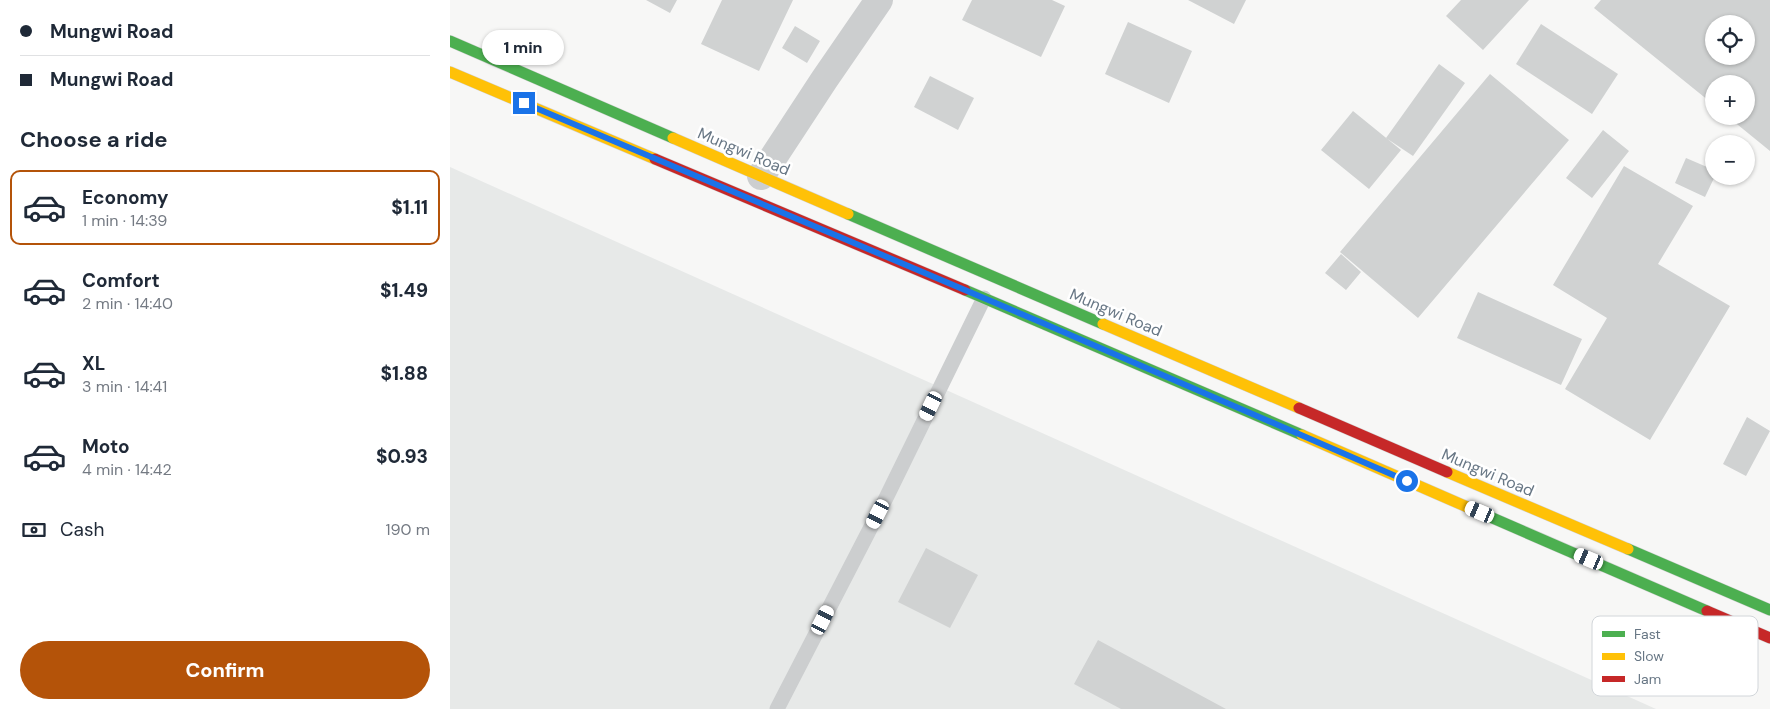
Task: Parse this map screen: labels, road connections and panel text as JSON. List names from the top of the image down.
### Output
{
  "streets": {
    "main road": ["Mungwi Road"]
  },
  "legend": ["Fast", "Slow", "Jam"],
  "page": {
    "banner": ["Mungwi Road", "Mungwi Road"],
    "map_buttons": ["+", "−"],
    "bubble": "1 min",
    "heading": "Choose a ride",
    "list": [
      {
        "name": "Economy",
        "note": "1 min · 14:39",
        "value": "$1.11"
      },
      {
        "name": "Comfort",
        "note": "2 min · 14:40",
        "value": "$1.49"
      },
      {
        "name": "XL",
        "note": "3 min · 14:41",
        "value": "$1.88"
      },
      {
        "name": "Moto",
        "note": "4 min · 14:42",
        "value": "$0.93"
      }
    ],
    "pay": ["Cash", "190 m"],
    "buttons": "Confirm"
  }
}
